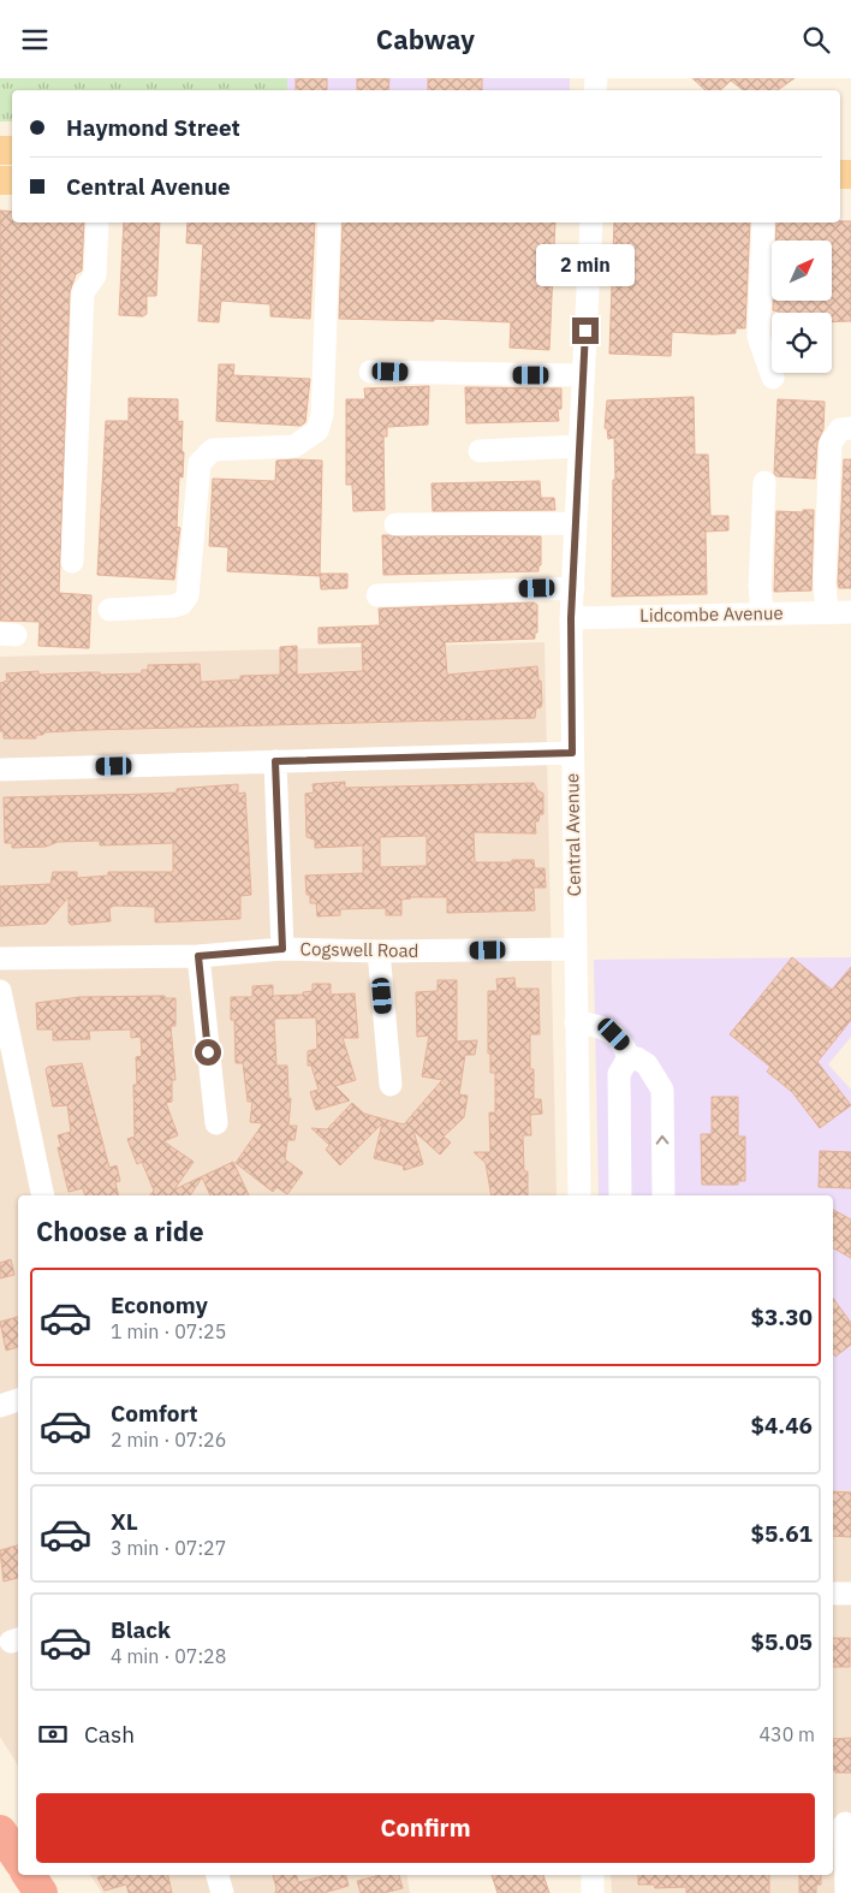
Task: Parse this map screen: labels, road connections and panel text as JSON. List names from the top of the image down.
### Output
{
  "streets": {
    "street": ["Lidcombe Avenue", "Central Avenue", "Cogswell Road"]
  },
  "crossings": [
    ["Lidcombe Avenue", "Central Avenue"],
    ["Central Avenue", "Cogswell Road"]
  ],
  "north": "top right",
  "page": {
    "header": "Cabway",
    "banner": ["Haymond Street", "Central Avenue"],
    "bubble": "2 min",
    "heading": "Choose a ride",
    "list": [
      {
        "name": "Economy",
        "note": "1 min · 07:25",
        "value": "$3.30"
      },
      {
        "name": "Comfort",
        "note": "2 min · 07:26",
        "value": "$4.46"
      },
      {
        "name": "XL",
        "note": "3 min · 07:27",
        "value": "$5.61"
      },
      {
        "name": "Black",
        "note": "4 min · 07:28",
        "value": "$5.05"
      }
    ],
    "pay": ["Cash", "430 m"],
    "buttons": "Confirm"
  }
}
